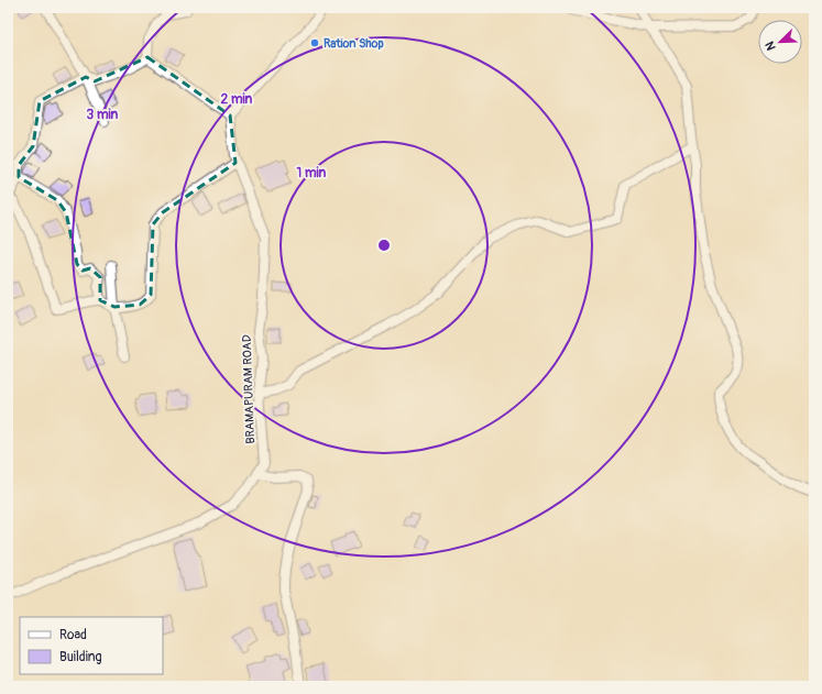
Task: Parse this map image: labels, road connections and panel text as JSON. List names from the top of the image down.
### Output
{
  "streets": {
    "street": ["BRAMAPURAM ROAD"]
  },
  "places": ["Ration Shop"],
  "legend": ["Road", "Building"],
  "north": "bottom left",
  "rings": ["2 min", "3 min", "1 min"]
}
